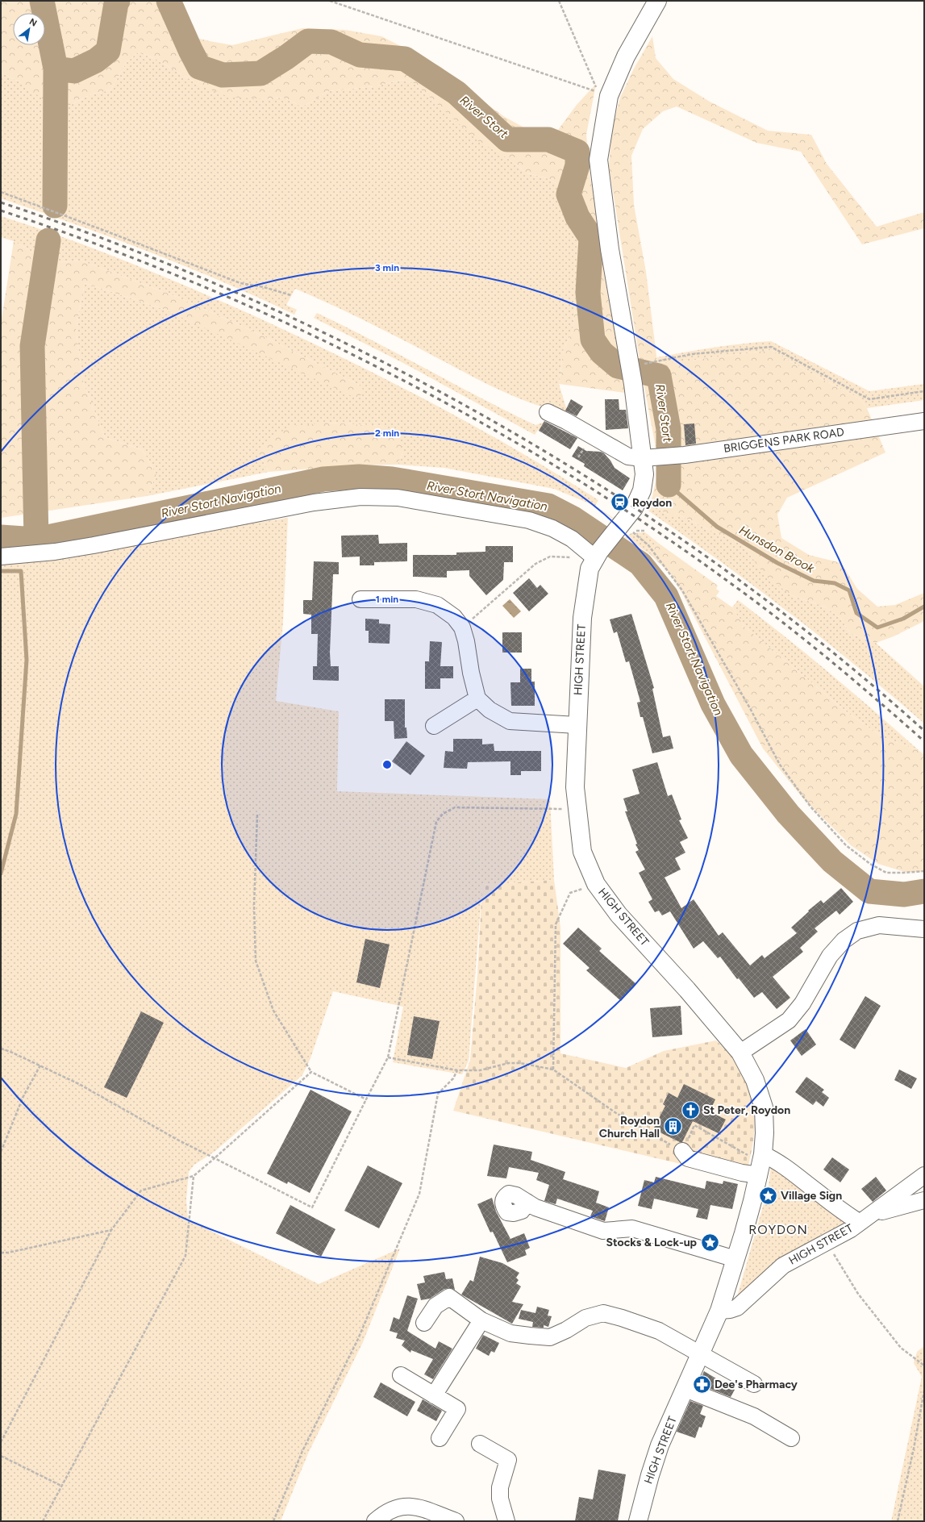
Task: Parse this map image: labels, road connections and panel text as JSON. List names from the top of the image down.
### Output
{
  "streets": {
    "main road": ["HIGH STREET"],
    "street": ["BRIGGENS PARK ROAD"]
  },
  "crossings": [
    ["BRIGGENS PARK ROAD", "HIGH STREET"]
  ],
  "districts": ["ROYDON"],
  "water": ["River Stort", "River Stort Navigation", "Hunsdon Brook"],
  "places": {
    "station": ["Roydon"],
    "church": ["St Peter, Roydon"],
    "building": ["Roydon Church Hall"],
    "place": ["Village Sign", "Stocks & Lock-up"],
    "pharmacy": ["Dee's Pharmacy"]
  },
  "north": "top right",
  "rings": ["3 min", "2 min", "1 min"]
}
